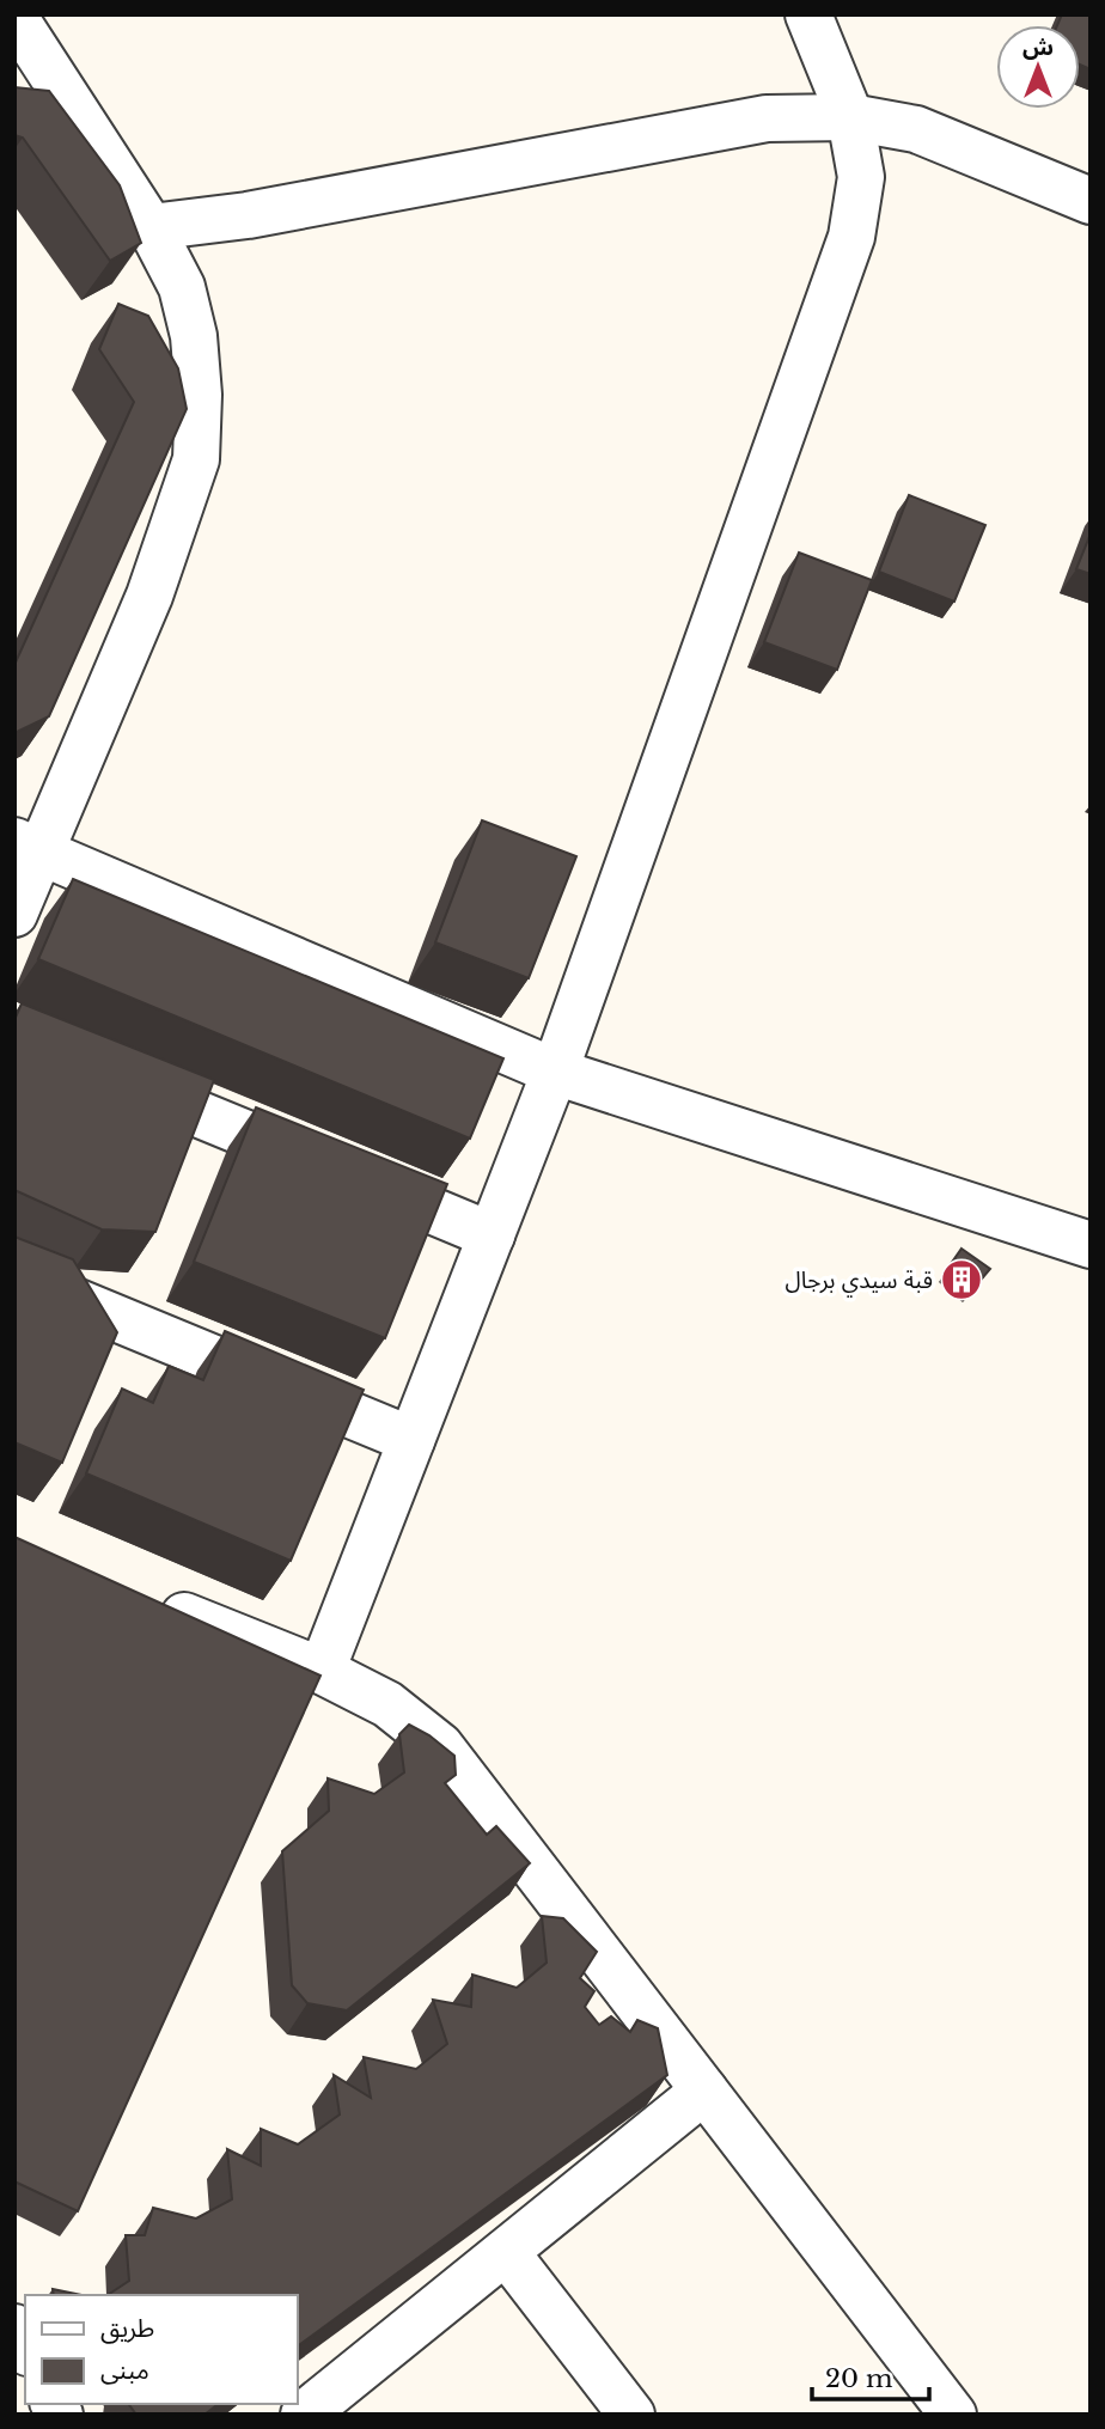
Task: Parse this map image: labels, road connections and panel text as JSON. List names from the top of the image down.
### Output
{
  "places": {
    "building": ["قبة سيدي برجال"]
  },
  "legend": ["طريق", "مبنى"],
  "scale_bar": "20 m",
  "north": "top"
}
